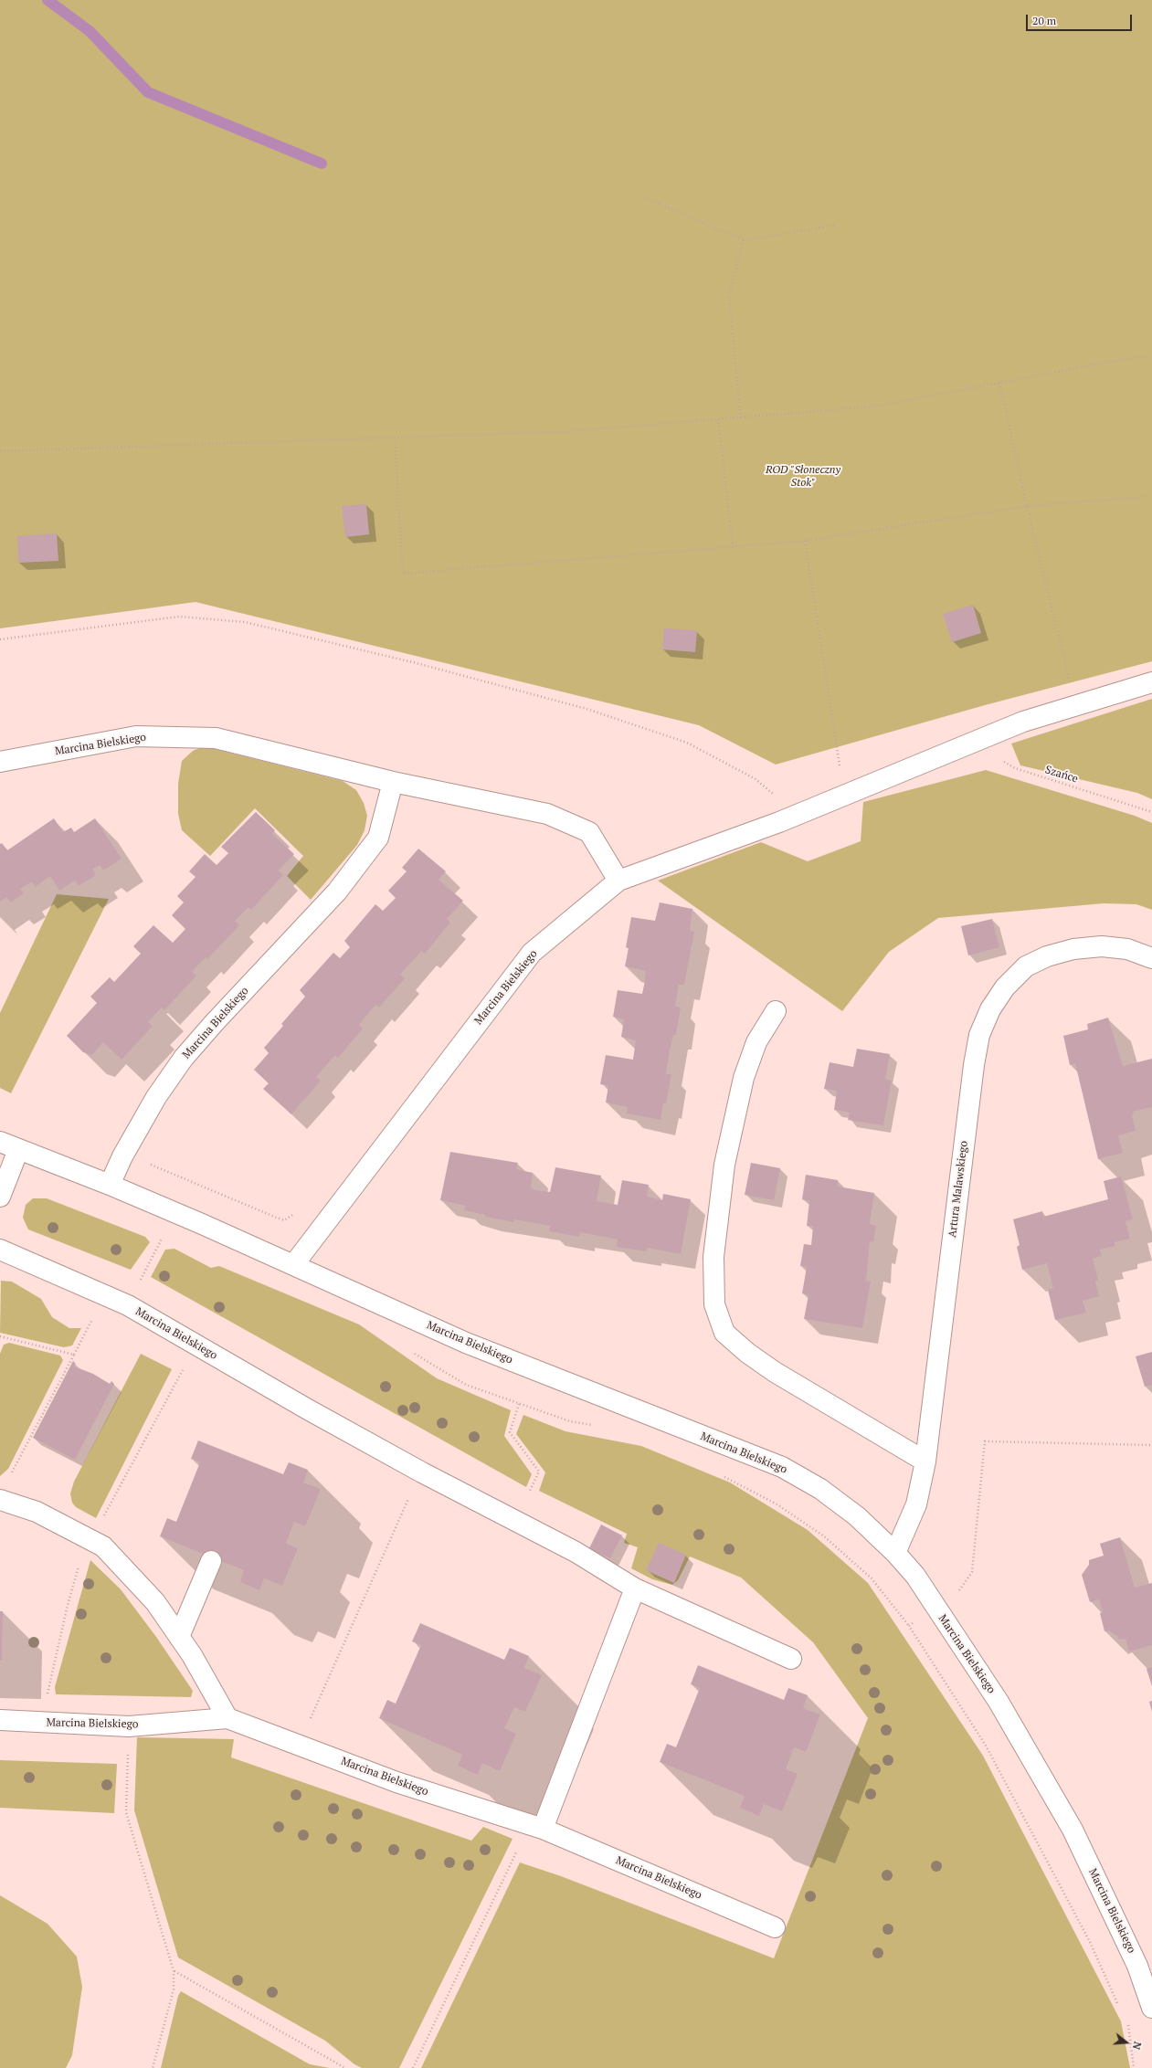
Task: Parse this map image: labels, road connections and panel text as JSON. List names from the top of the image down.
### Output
{
  "streets": {
    "street": ["Marcina Bielskiego", "Artura Malawskiego"],
    "path": ["Szańce"]
  },
  "crossings": [
    ["Marcina Bielskiego", "Artura Malawskiego"]
  ],
  "parks": ["ROD \"Słoneczny Stok\""],
  "scale_bar": "20 m",
  "north": "right"
}
